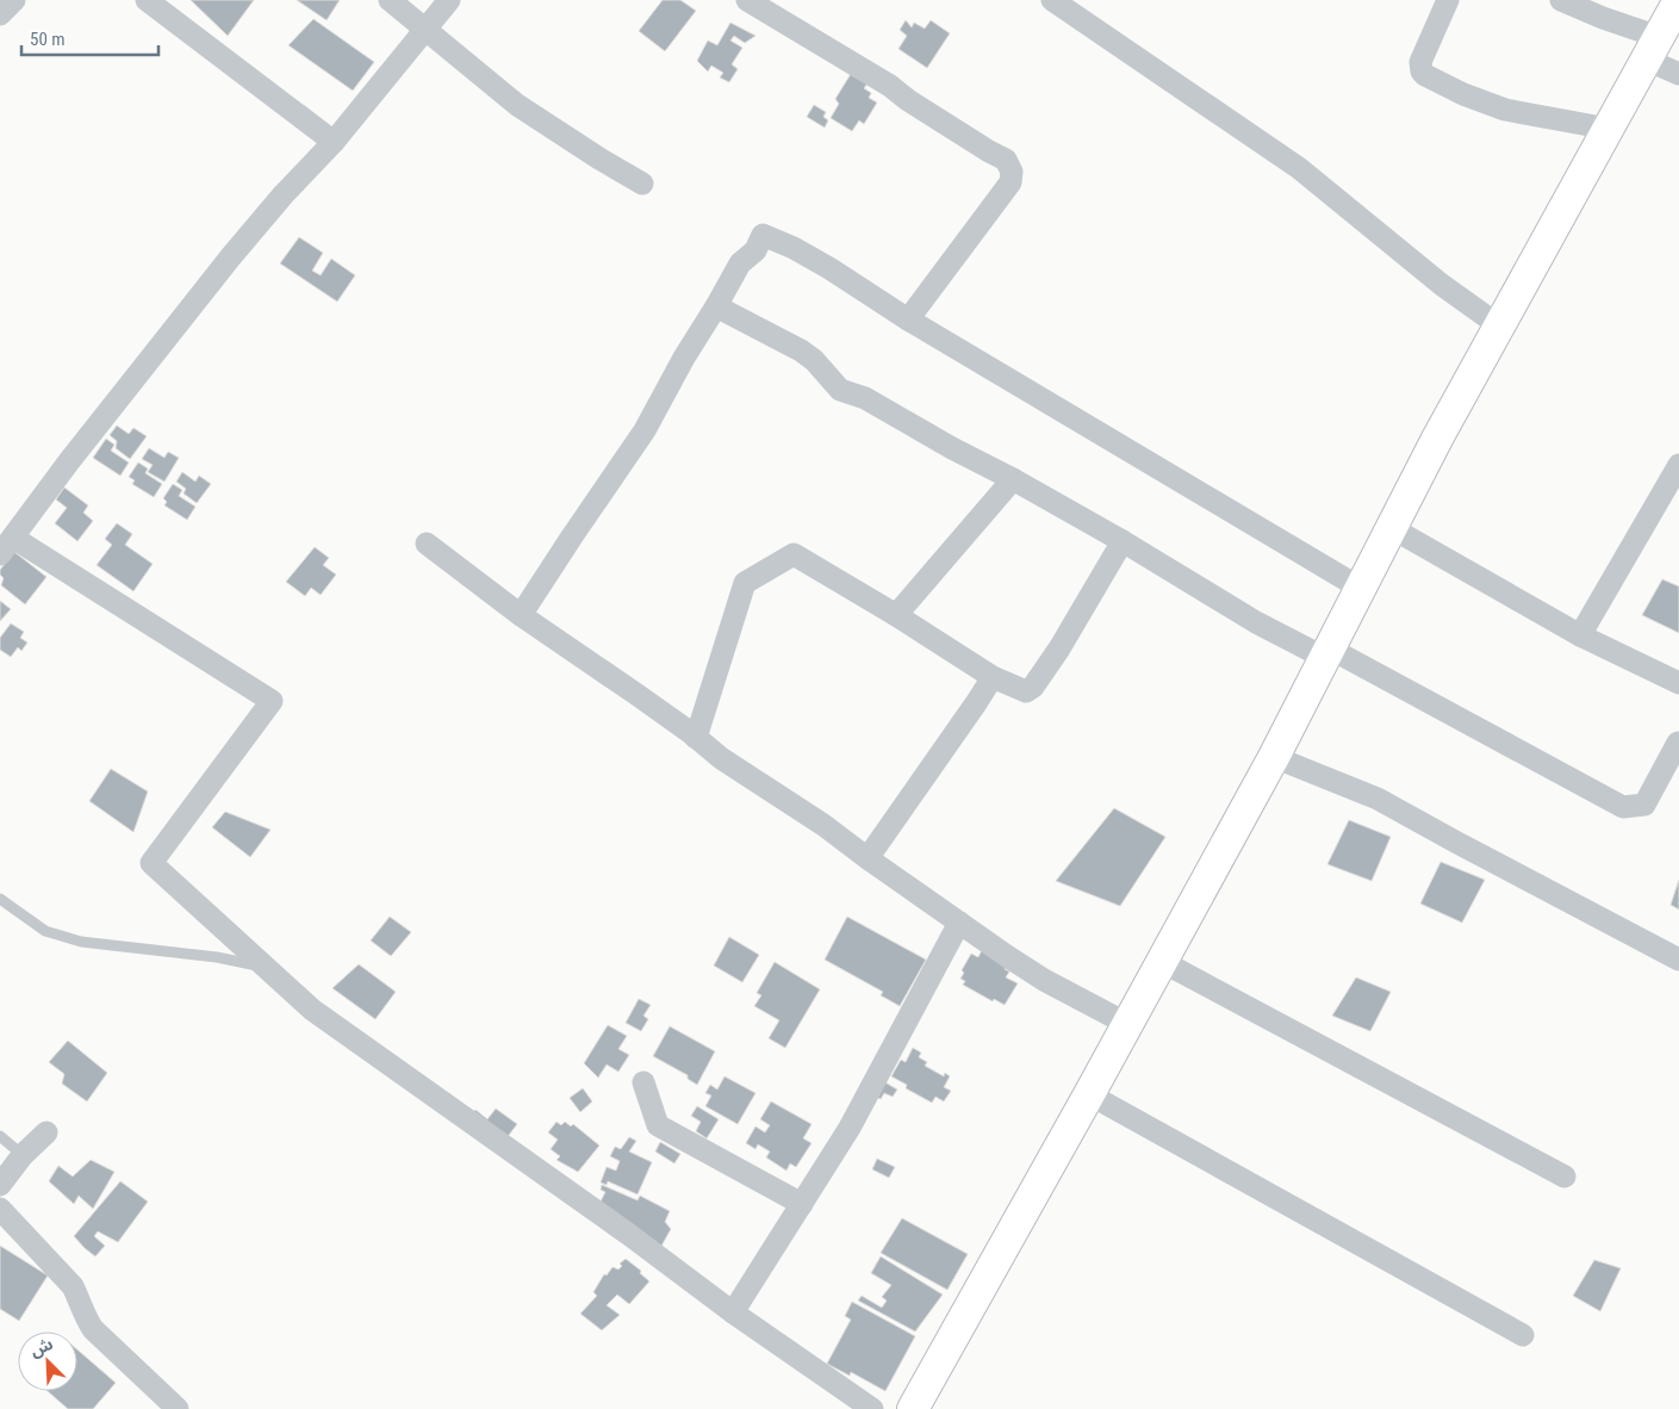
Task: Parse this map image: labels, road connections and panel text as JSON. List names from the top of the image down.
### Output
{
  "scale_bar": "50 m",
  "north": "top left"
}
